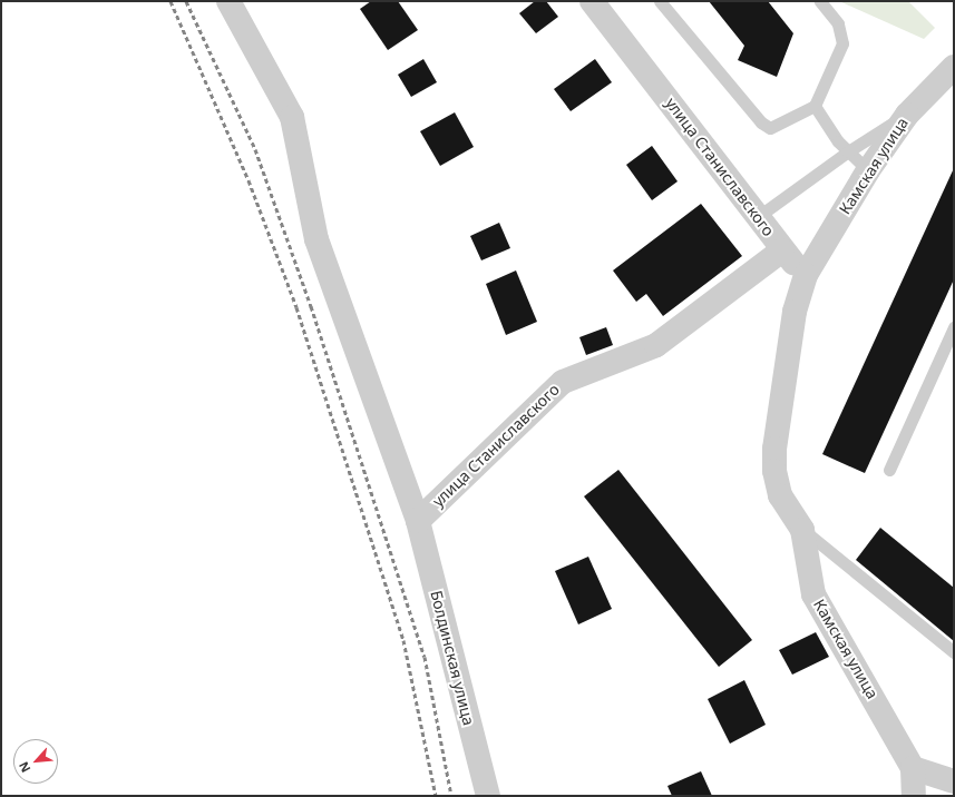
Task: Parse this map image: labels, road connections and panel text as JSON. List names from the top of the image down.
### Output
{
  "streets": {
    "street": ["Камская улица", "улица Станиславского", "Болдинская улица"]
  },
  "crossings": [
    ["улица Станиславского", "Болдинская улица"]
  ],
  "north": "bottom left"
}
